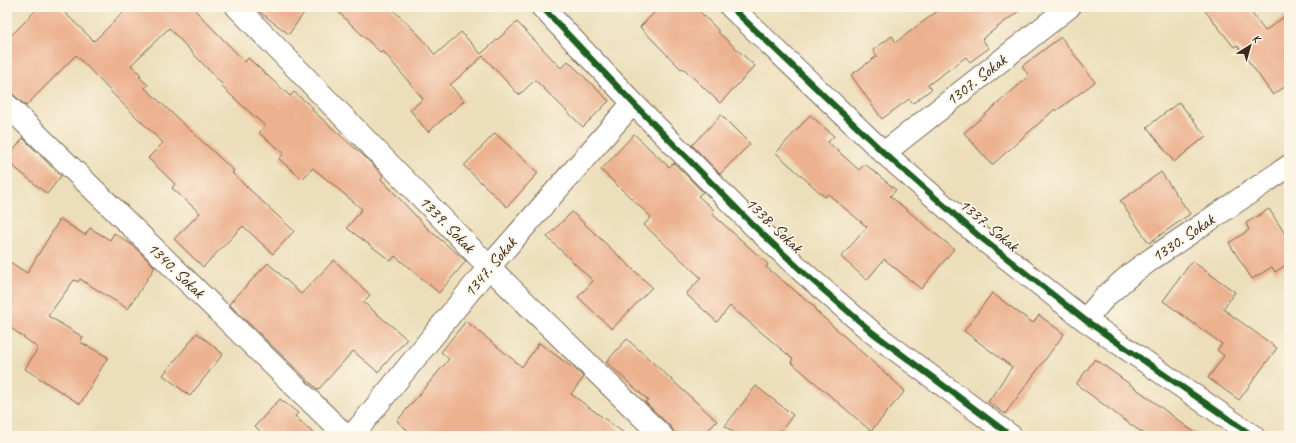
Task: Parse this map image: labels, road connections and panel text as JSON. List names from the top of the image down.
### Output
{
  "streets": {
    "street": [
      "1307. Sokak",
      "1339. Sokak",
      "1338. Sokak",
      "1337. Sokak",
      "1330. Sokak",
      "1347. Sokak",
      "1340. Sokak"
    ]
  },
  "crossings": [
    ["1307. Sokak", "1337. Sokak"],
    ["1339. Sokak", "1347. Sokak"],
    ["1338. Sokak", "1347. Sokak"],
    ["1337. Sokak", "1330. Sokak"]
  ],
  "north": "top right"
}
